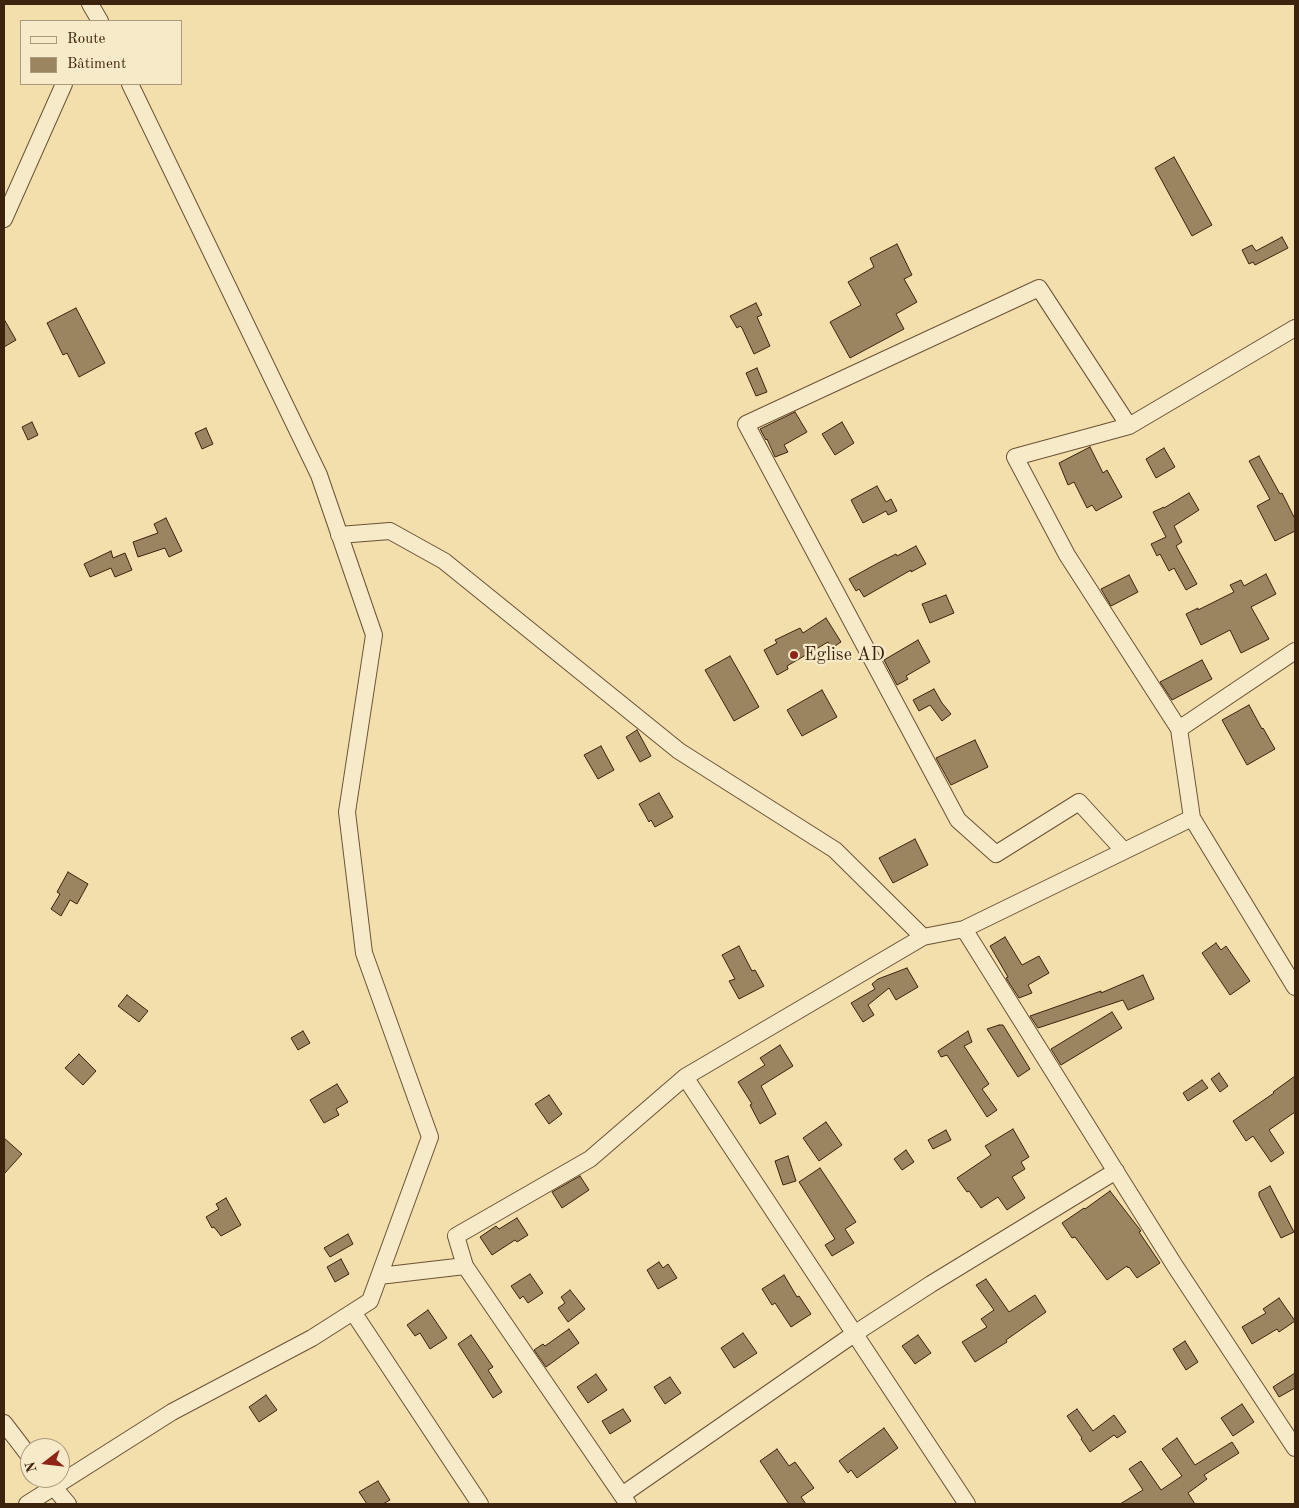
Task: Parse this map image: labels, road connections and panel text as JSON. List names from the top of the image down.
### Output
{
  "places": ["Eglise AD"],
  "legend": ["Route", "Bâtiment"],
  "north": "left"
}
